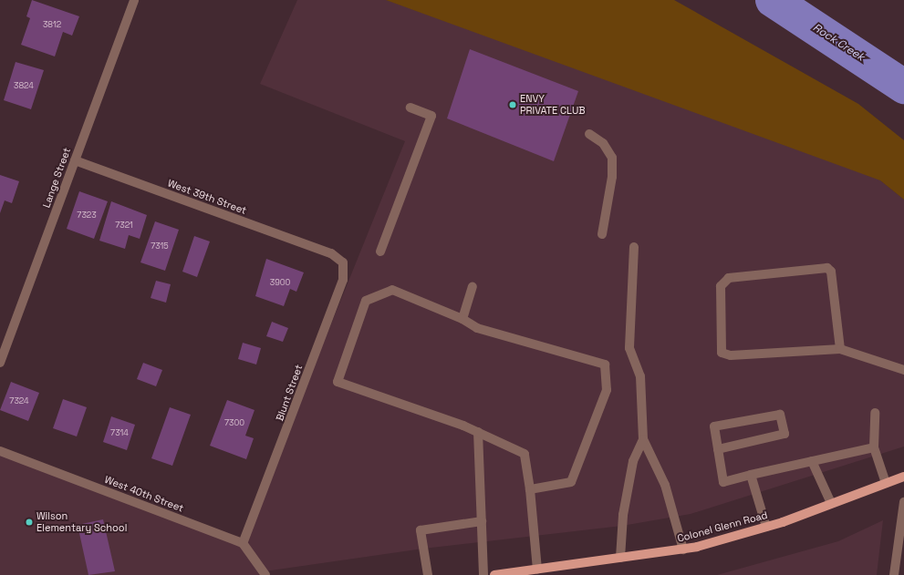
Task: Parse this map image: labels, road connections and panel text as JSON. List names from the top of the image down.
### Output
{
  "streets": {
    "main road": ["Colonel Glenn Road"],
    "street": [
      "Lange Street",
      "West 39th Street",
      "Blunt Street",
      "West 40th Street"
    ]
  },
  "crossings": [
    ["Lange Street", "West 39th Street"],
    ["West 39th Street", "Blunt Street"],
    ["Blunt Street", "West 40th Street"]
  ],
  "water": ["Rock Creek"],
  "places": ["ENVY PRIVATE CLUB", "Wilson Elementary School"],
  "house_numbers": [
    "3812",
    "3824",
    "7323",
    "7321",
    "7315",
    "3900",
    "7324",
    "7300",
    "7314"
  ]
}
